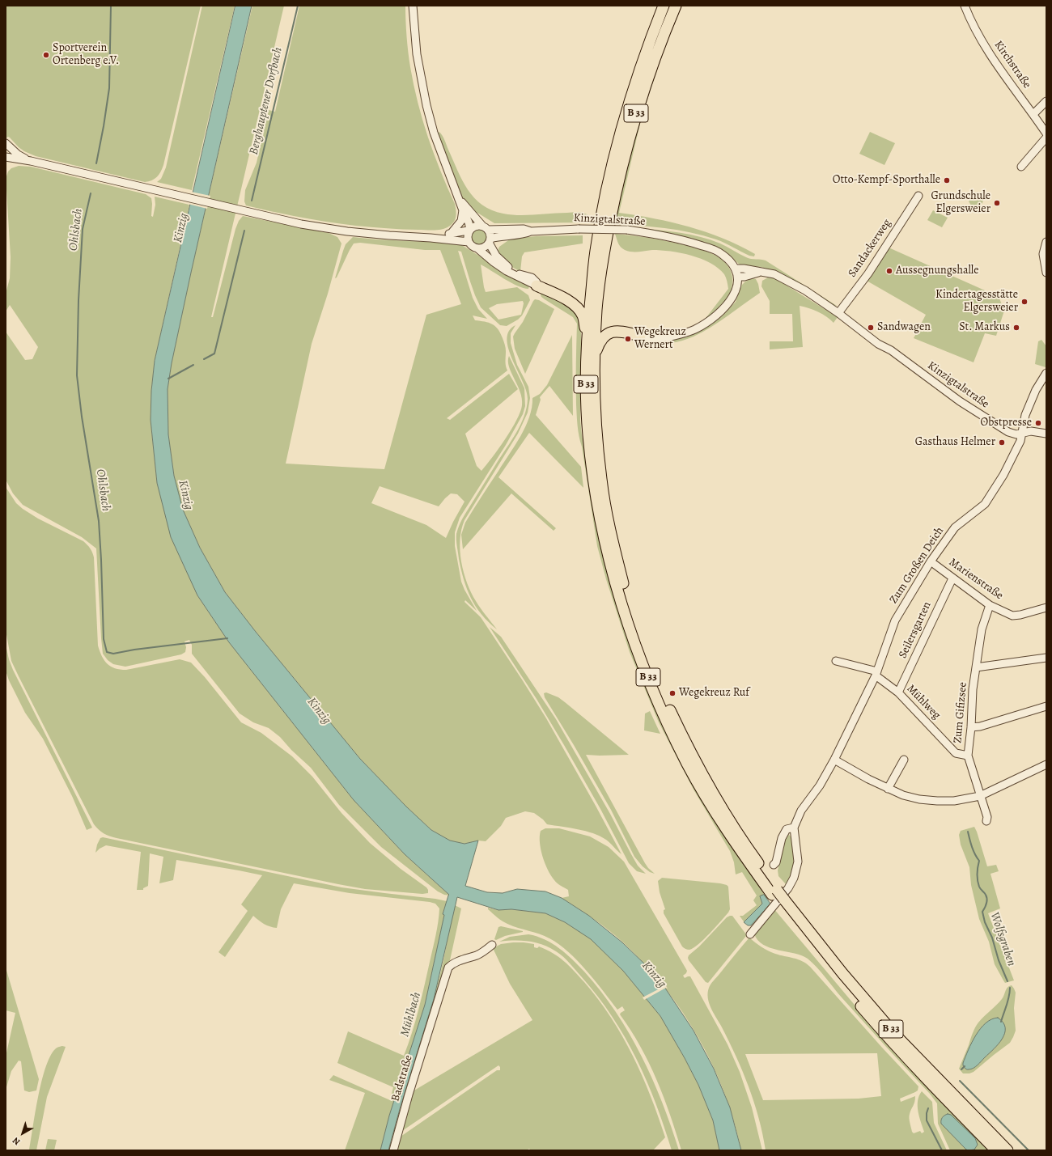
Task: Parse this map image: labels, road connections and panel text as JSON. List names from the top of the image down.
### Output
{
  "streets": {
    "highway": ["B 33"],
    "street": [
      "Kirchstraße",
      "Kinzigtalstraße",
      "Sandackerweg",
      "Zum Großen Deich",
      "Marienstraße",
      "Seilersgarten",
      "Mühlweg",
      "Zum Gifizsee",
      "Badstraße"
    ]
  },
  "crossings": [
    ["Kinzigtalstraße", "Sandackerweg"],
    ["Kinzigtalstraße", "Zum Großen Deich"],
    ["Zum Großen Deich", "Marienstraße"],
    ["Zum Großen Deich", "Mühlweg"],
    ["Marienstraße", "Seilersgarten"],
    ["Marienstraße", "Zum Gifizsee"],
    ["Seilersgarten", "Mühlweg"],
    ["Mühlweg", "Zum Gifizsee"]
  ],
  "water": [
    "Berghauptener Dorfbach",
    "Kinzig",
    "Ohlsbach",
    "Wolfsgraben",
    "Mühlbach"
  ],
  "places": [
    "Sportverein Ortenberg e.V.",
    "Otto-Kempf-Sporthalle",
    "Grundschule Elgersweier",
    "Aussegnungshalle",
    "Kindertagesstätte Elgersweier",
    "Sandwagen",
    "St. Markus",
    "Wegekreuz Wernert",
    "Obstpresse",
    "Gasthaus Helmer",
    "Wegekreuz Ruf"
  ],
  "north": "bottom left"
}
